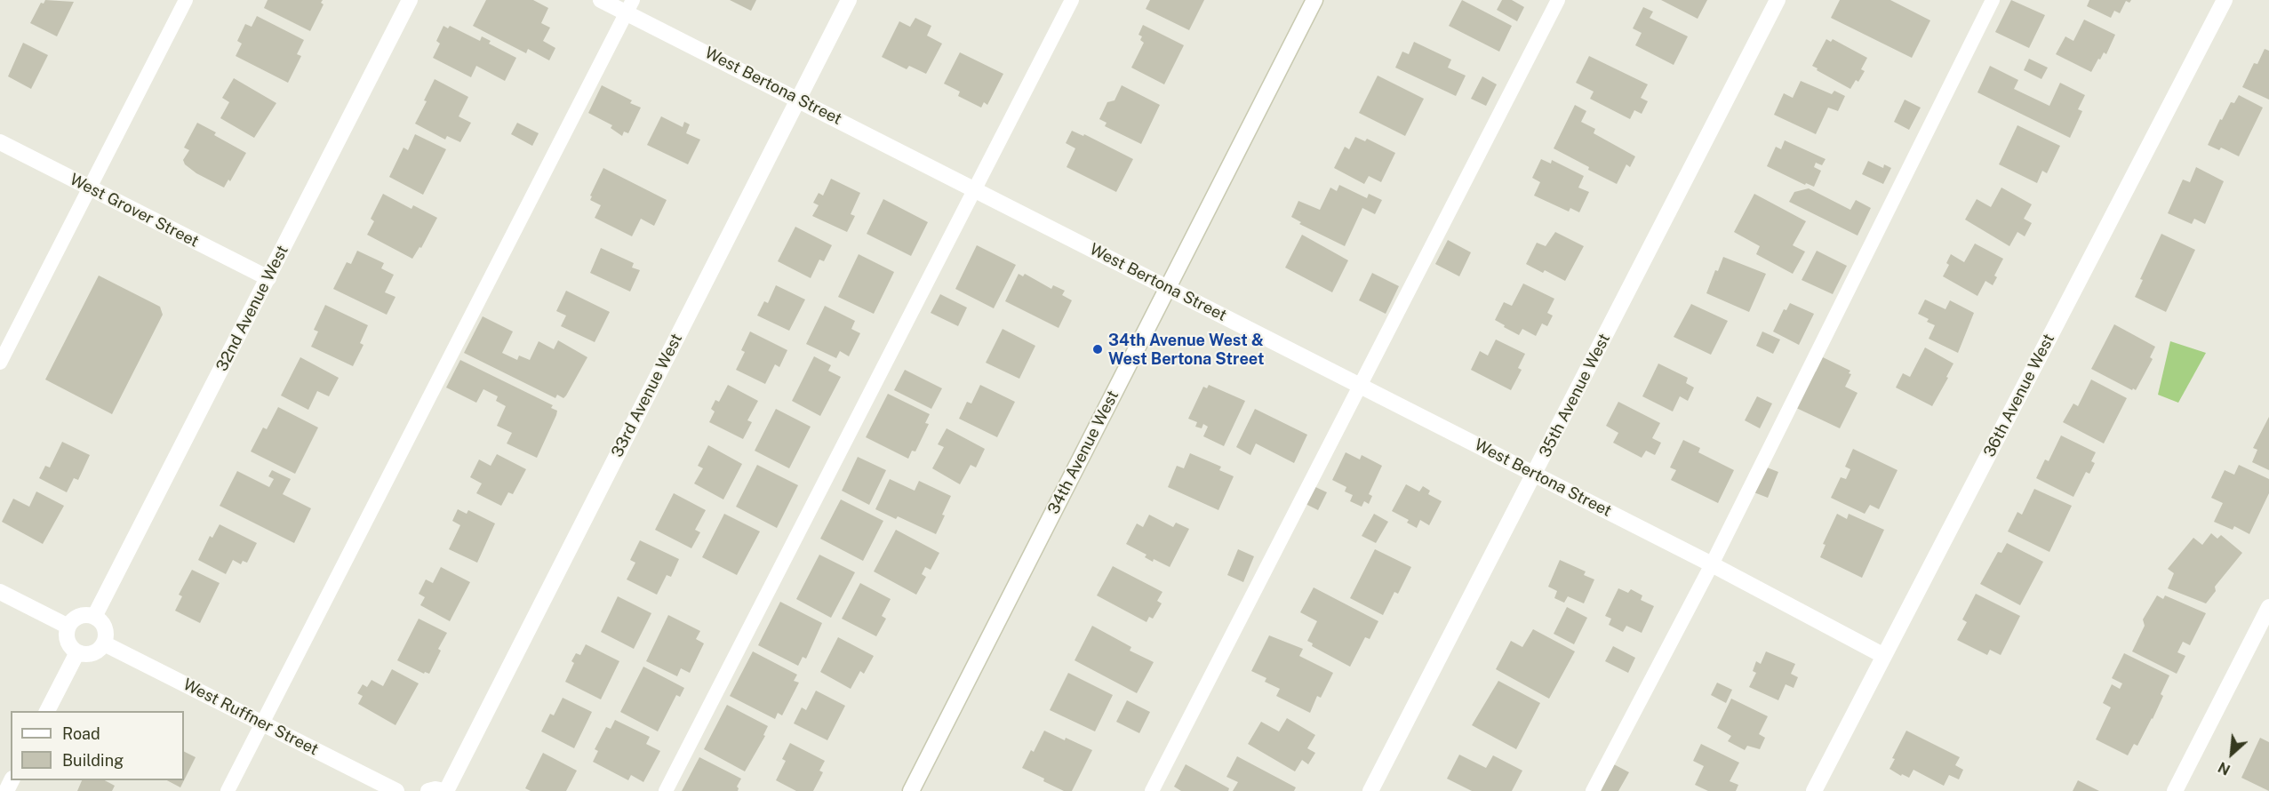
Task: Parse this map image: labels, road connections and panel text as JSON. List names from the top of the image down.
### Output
{
  "streets": {
    "street": [
      "West Bertona Street",
      "West Grover Street",
      "32nd Avenue West",
      "33rd Avenue West",
      "35th Avenue West",
      "36th Avenue West",
      "34th Avenue West",
      "West Ruffner Street"
    ]
  },
  "crossings": [
    ["West Bertona Street", "33rd Avenue West"],
    ["West Bertona Street", "35th Avenue West"],
    ["West Bertona Street", "36th Avenue West"],
    ["West Bertona Street", "34th Avenue West"],
    ["West Grover Street", "32nd Avenue West"],
    ["32nd Avenue West", "West Ruffner Street"]
  ],
  "places": ["34th Avenue West & West Bertona Street"],
  "legend": ["Road", "Building"],
  "north": "bottom left"
}
